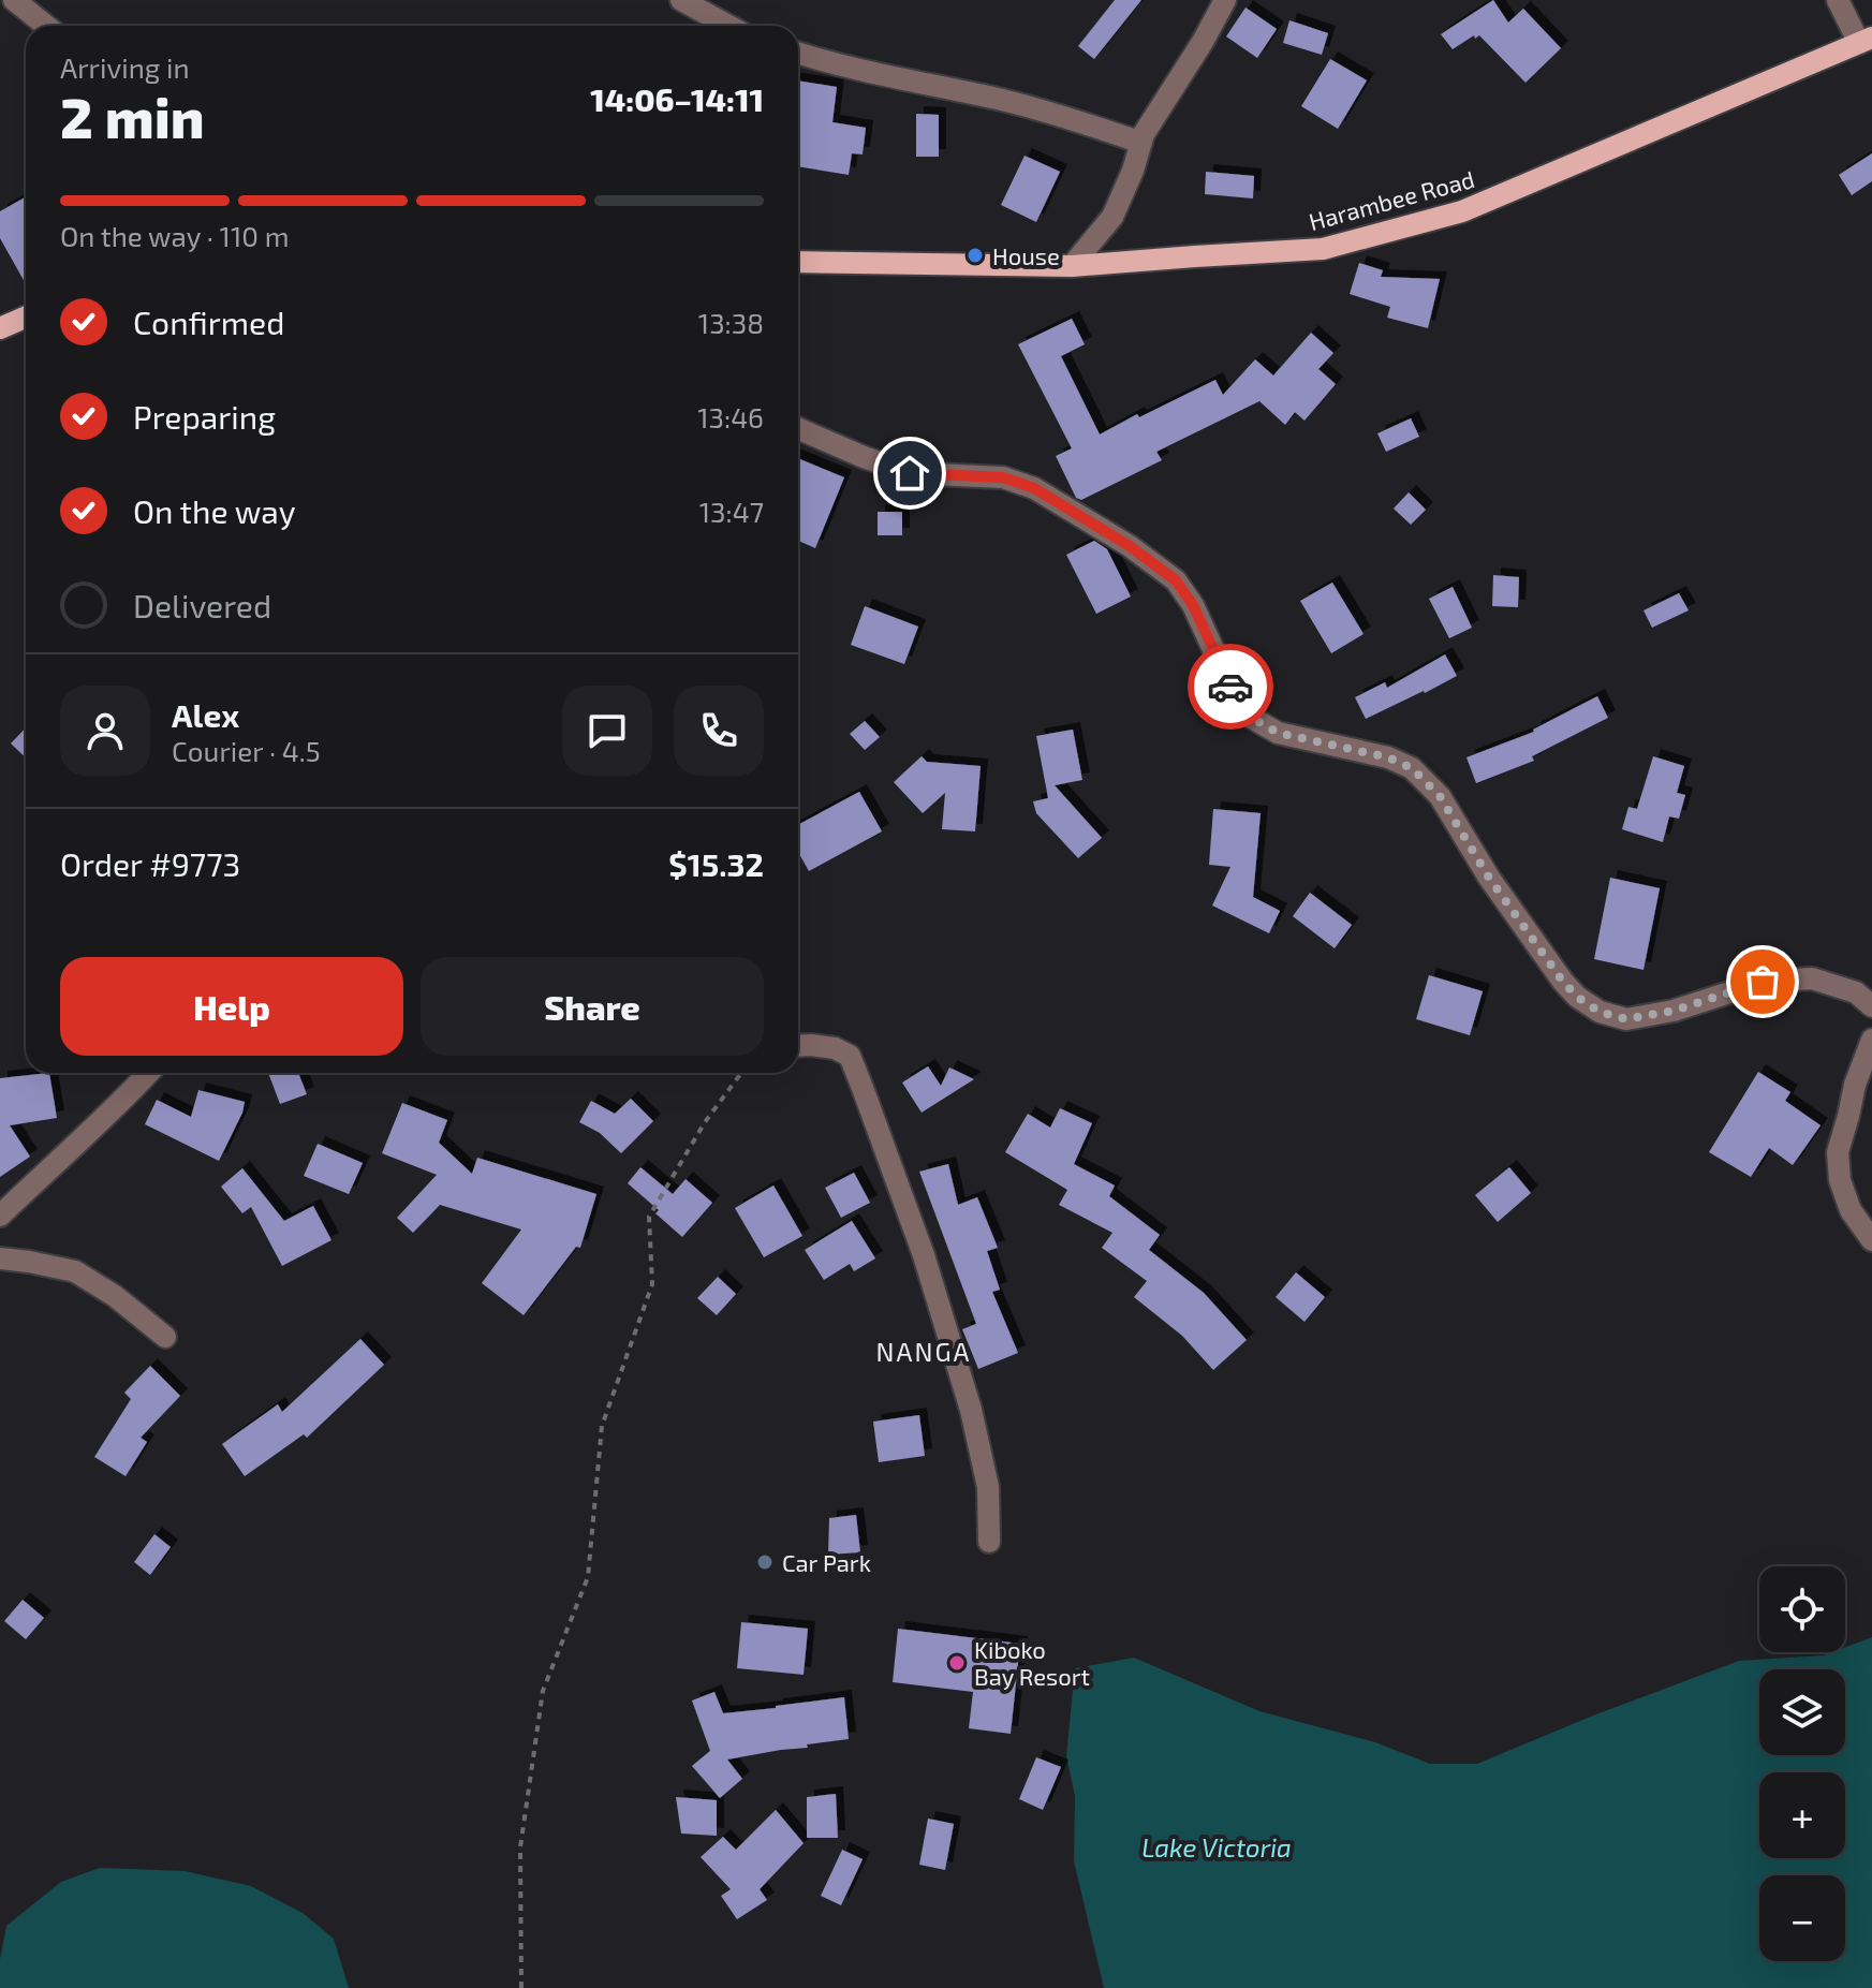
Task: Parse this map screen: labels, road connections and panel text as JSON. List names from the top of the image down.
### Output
{
  "streets": {
    "main road": ["Harambee Road"]
  },
  "districts": ["NANGA"],
  "water": ["Lake Victoria"],
  "places": ["House", "Car Park", "Kiboko Bay Resort"],
  "page": {
    "heading": ["2 min", "Arriving in", "14:06–14:11"],
    "panel": [
      "Alex",
      "Courier · 4.5",
      "Order #9773",
      "$15.32"
    ],
    "bar": "On the way · 110 m",
    "list": [
      ["Confirmed", "13:38"],
      ["Preparing", "13:46"],
      ["On the way", "13:47"],
      "Delivered"
    ],
    "buttons": ["Help", "Share"],
    "map_buttons": ["+", "−"]
  }
}
